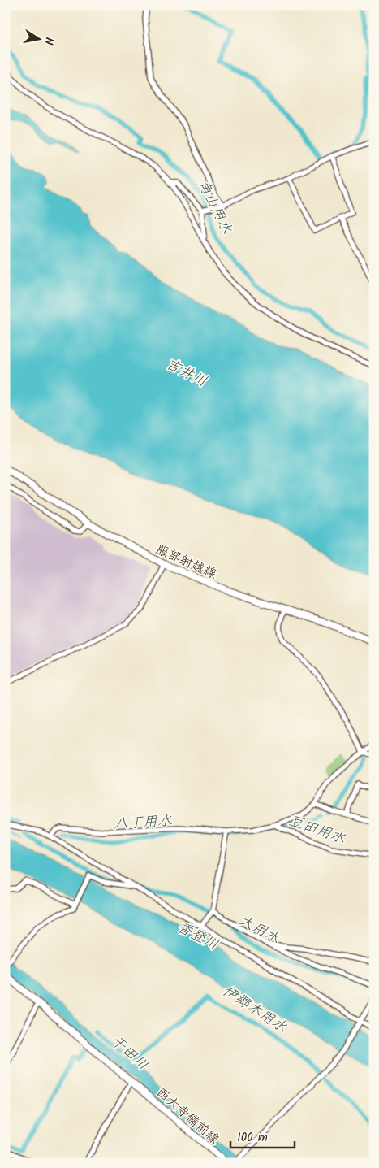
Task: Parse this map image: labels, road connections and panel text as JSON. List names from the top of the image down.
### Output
{
  "streets": {
    "main road": ["服部射越線", "西大寺備前線"]
  },
  "water": [
    "角山用水",
    "吉井川",
    "八丁用水",
    "豆田用水",
    "大用水",
    "香登川",
    "伊郷木用水",
    "干田川"
  ],
  "scale_bar": "100 m",
  "north": "right"
}
